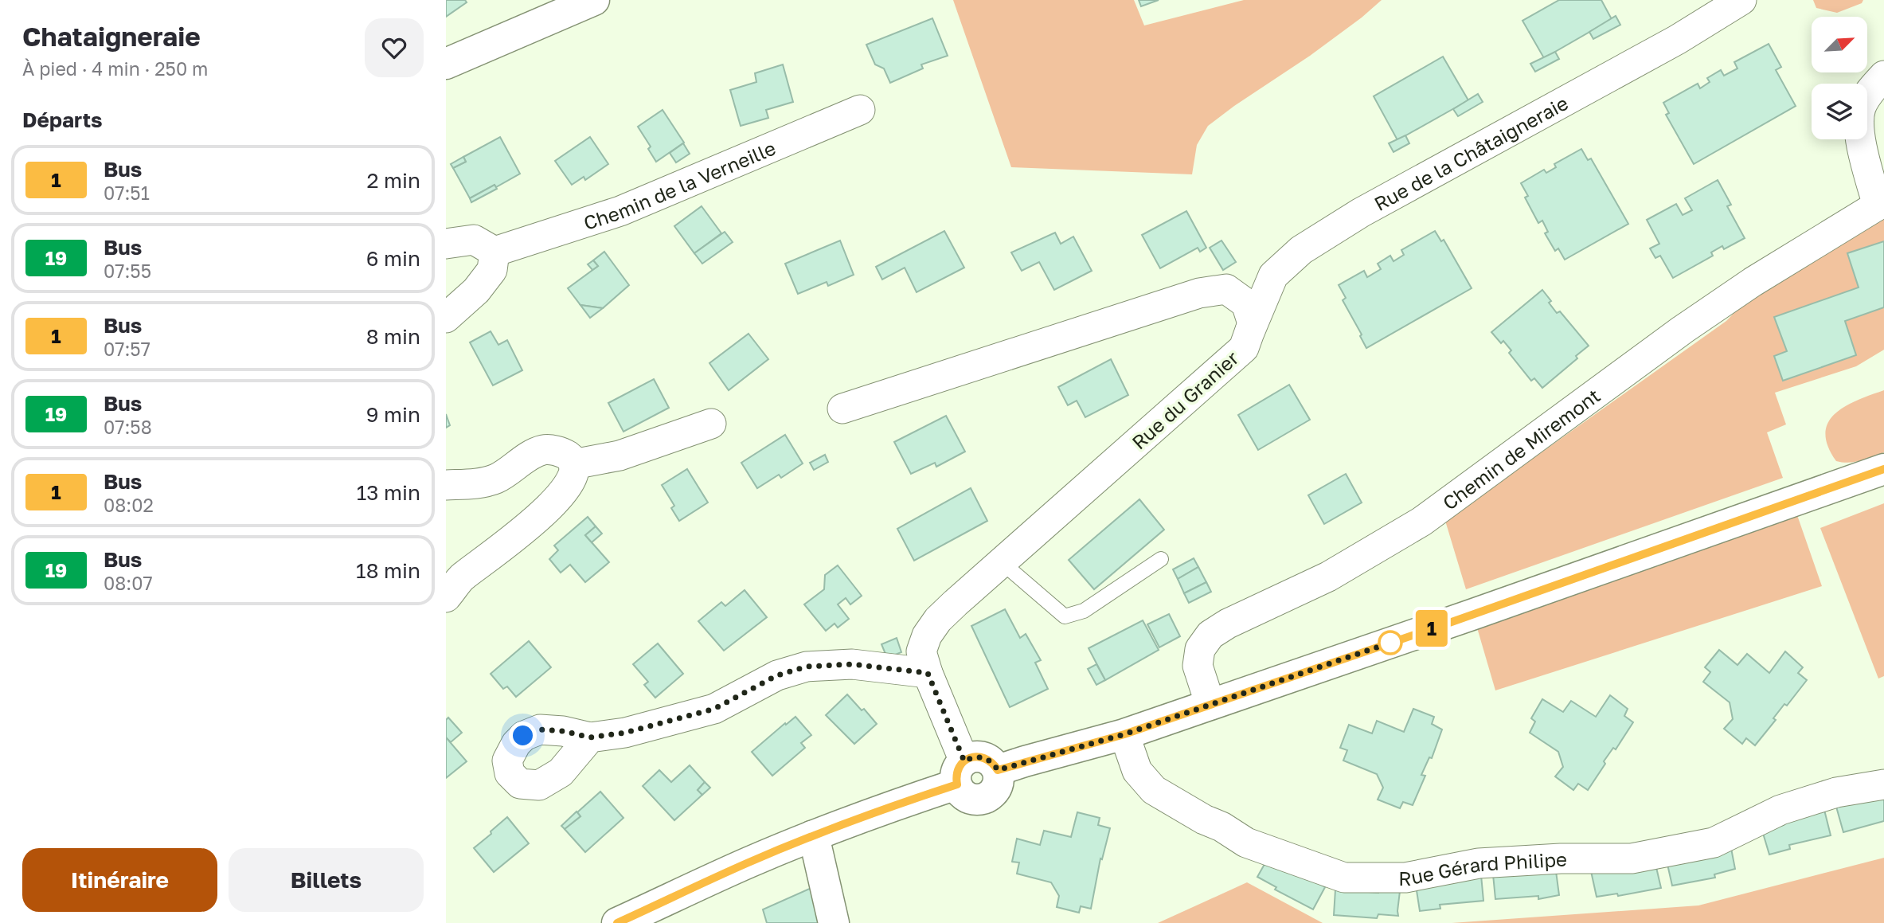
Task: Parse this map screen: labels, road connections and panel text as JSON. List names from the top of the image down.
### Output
{
  "streets": {
    "street": [
      "Rue de la Châtaigneraie",
      "Chemin de la Verneille",
      "Rue du Granier",
      "Chemin de Miremont",
      "Rue Gérard Philipe"
    ]
  },
  "crossings": [
    ["Rue de la Châtaigneraie", "Rue du Granier"]
  ],
  "lines": ["bus line 1"],
  "north": "top right",
  "page": {
    "heading": [
      ["Chataigneraie", "À pied · 4 min · 250 m"],
      "Départs"
    ],
    "on_map": "1",
    "list": [
      {
        "mark": "1",
        "name": "Bus",
        "note": "07:51",
        "value": "2 min"
      },
      {
        "mark": "19",
        "name": "Bus",
        "note": "07:55",
        "value": "6 min"
      },
      {
        "mark": "1",
        "name": "Bus",
        "note": "07:57",
        "value": "8 min"
      },
      {
        "mark": "19",
        "name": "Bus",
        "note": "07:58",
        "value": "9 min"
      },
      {
        "mark": "1",
        "name": "Bus",
        "note": "08:02",
        "value": "13 min"
      },
      {
        "mark": "19",
        "name": "Bus",
        "note": "08:07",
        "value": "18 min"
      }
    ],
    "buttons": ["Itinéraire", "Billets"]
  }
}
